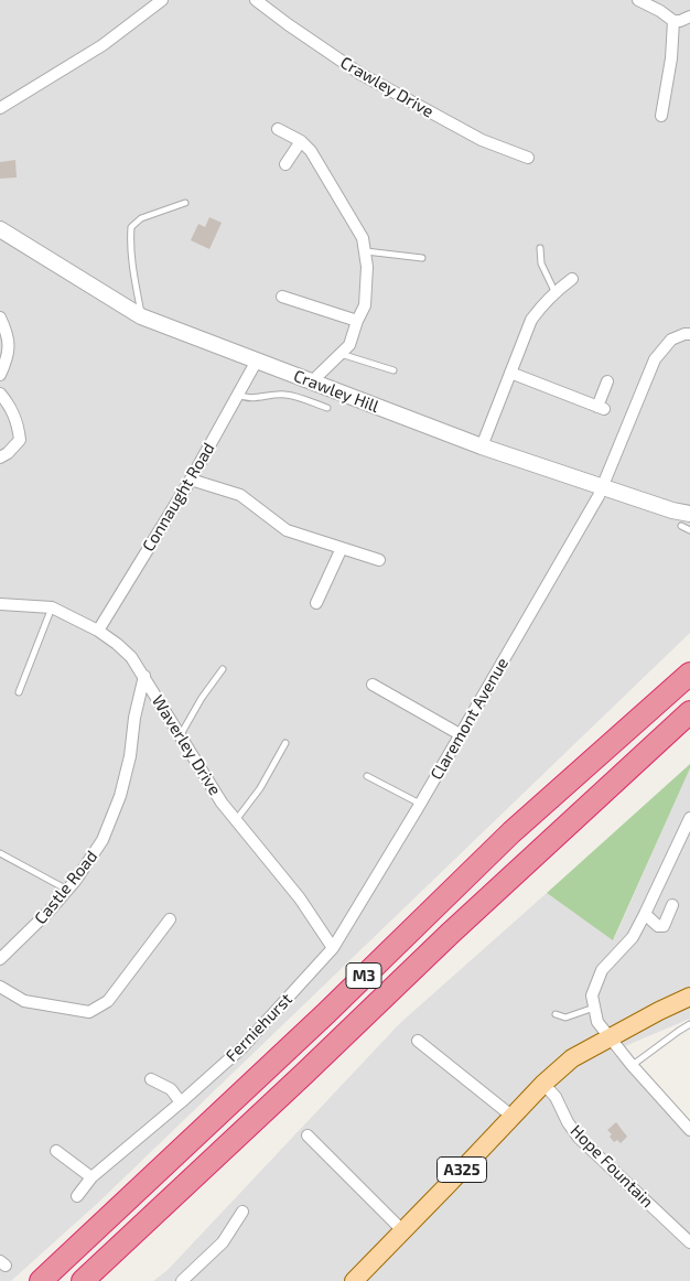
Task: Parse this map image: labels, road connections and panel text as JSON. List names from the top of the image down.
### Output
{
  "streets": {
    "highway": ["M3"],
    "main road": ["A325"],
    "street": [
      "Crawley Drive",
      "Crawley Hill",
      "Connaught Road",
      "Claremont Avenue",
      "Waverley Drive",
      "Castle Road",
      "Ferniehurst",
      "Hope Fountain"
    ]
  },
  "crossings": [
    ["Crawley Hill", "Connaught Road"],
    ["Crawley Hill", "Claremont Avenue"],
    ["Connaught Road", "Waverley Drive"],
    ["Claremont Avenue", "Waverley Drive"],
    ["Claremont Avenue", "Ferniehurst"],
    ["Waverley Drive", "Castle Road"],
    ["Waverley Drive", "Ferniehurst"],
    ["Hope Fountain", "A325"]
  ]
}
